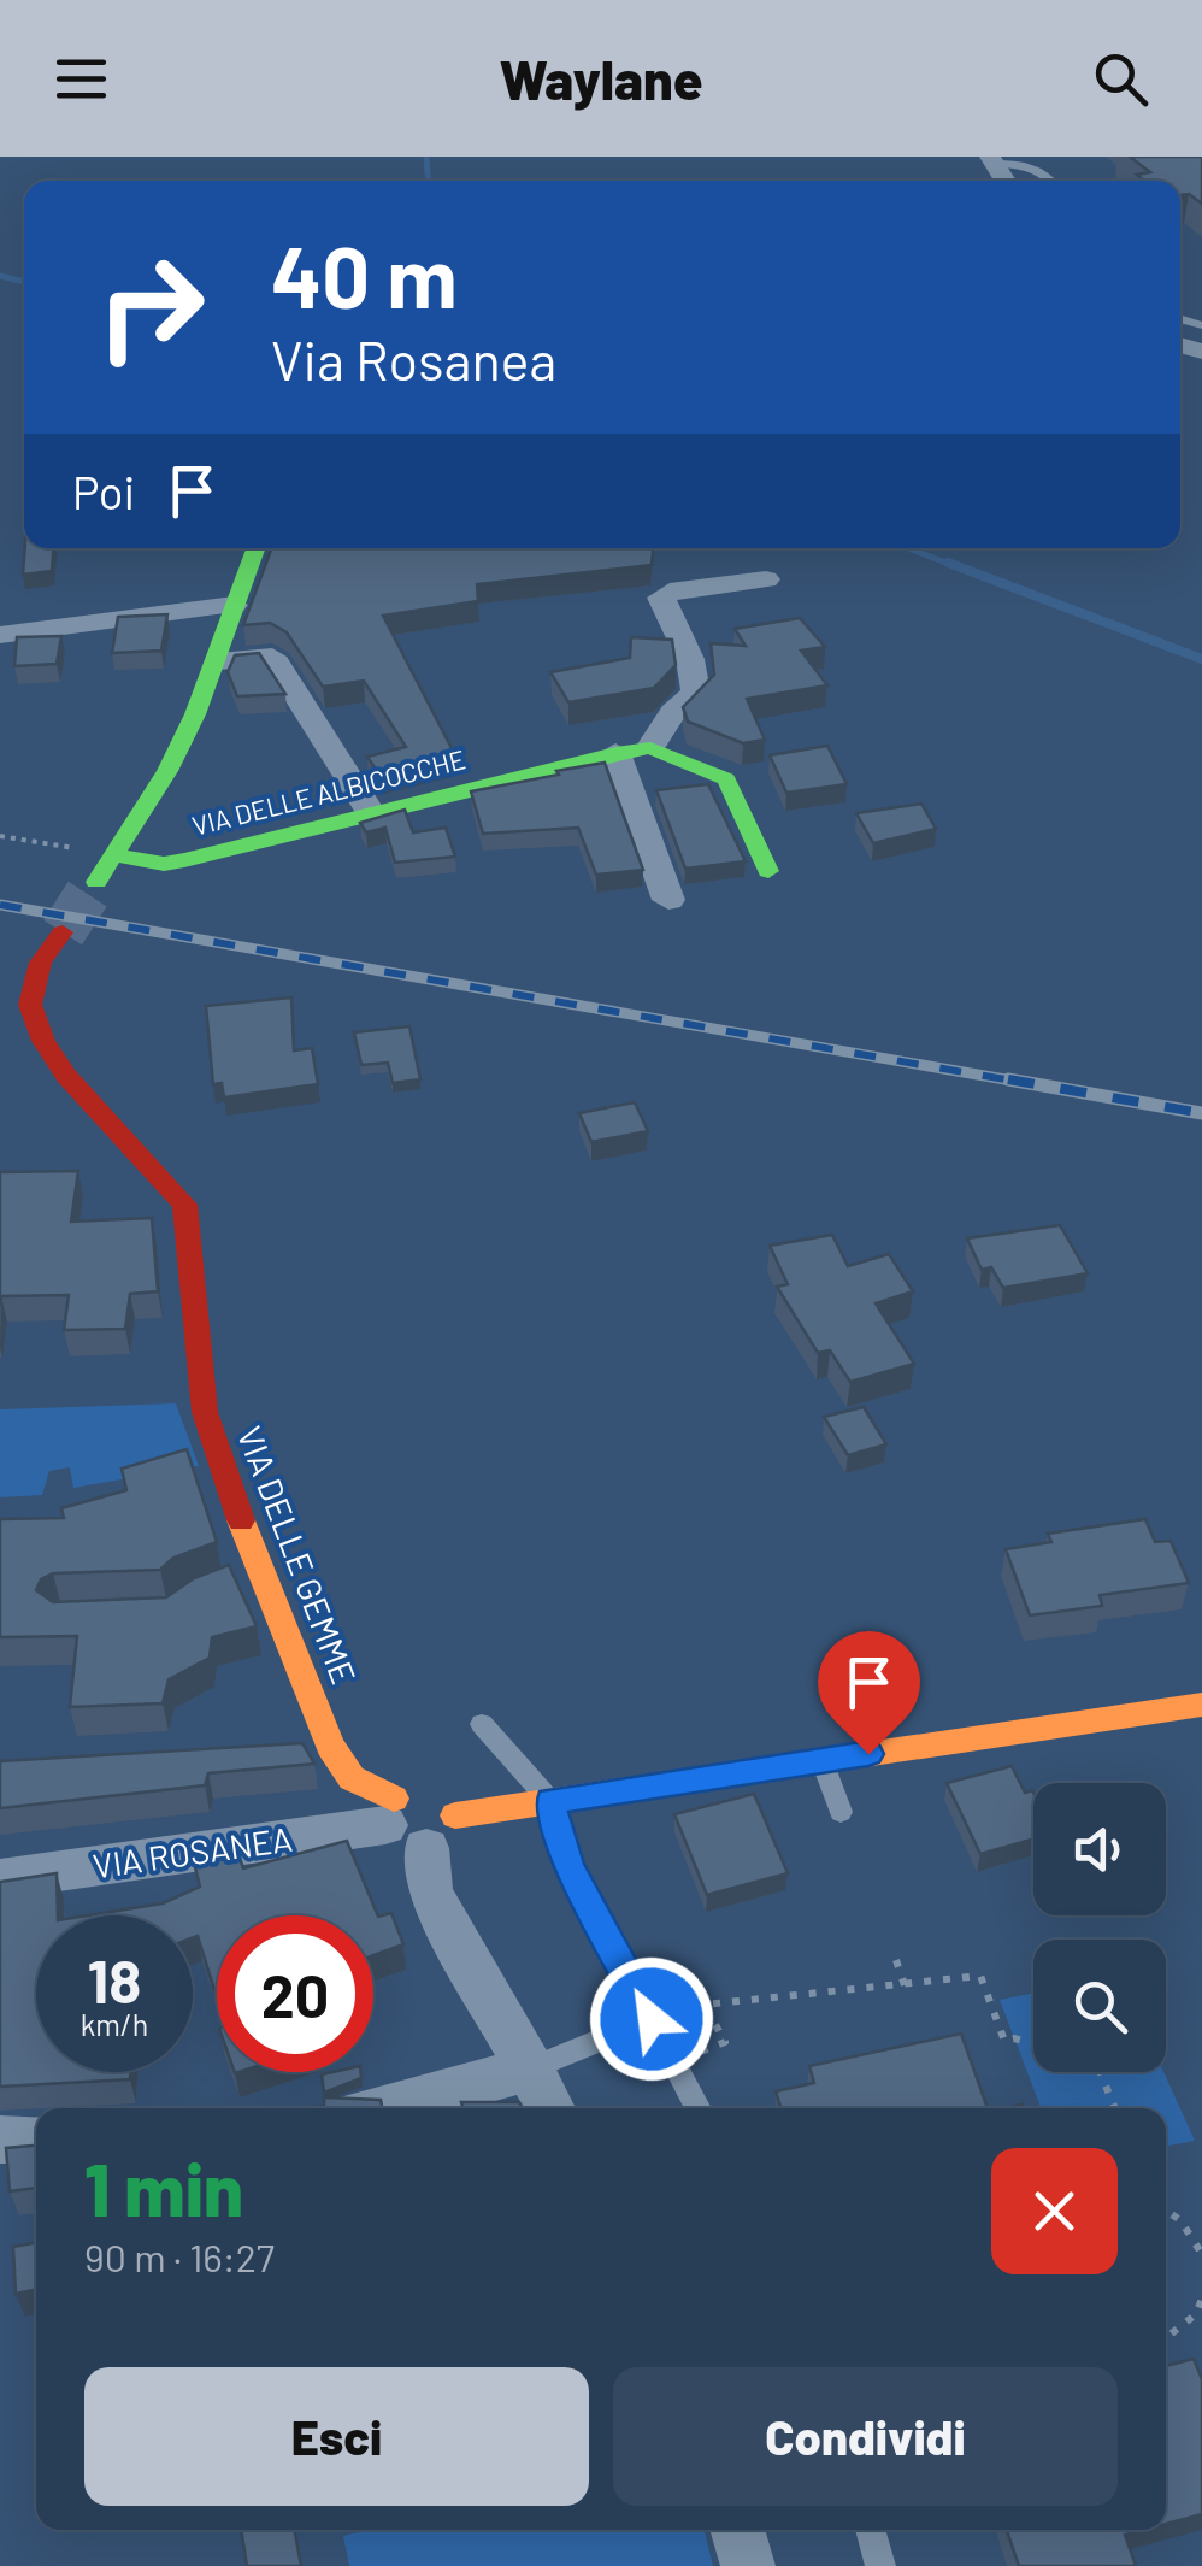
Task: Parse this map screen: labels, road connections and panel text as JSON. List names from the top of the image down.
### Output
{
  "streets": {
    "street": ["VIA DELLE ALBICOCCHE", "VIA DELLE GEMME", "VIA ROSANEA"]
  },
  "crossings": [
    ["VIA DELLE GEMME", "VIA ROSANEA"]
  ],
  "page": {
    "header": "Waylane",
    "turn": ["40 m", "Via Rosanea"],
    "then": "Poi",
    "speed": "18 km/h",
    "limit": "20",
    "heading": ["1 min", "90 m · 16:27"],
    "buttons": ["Esci", "Condividi"]
  }
}
